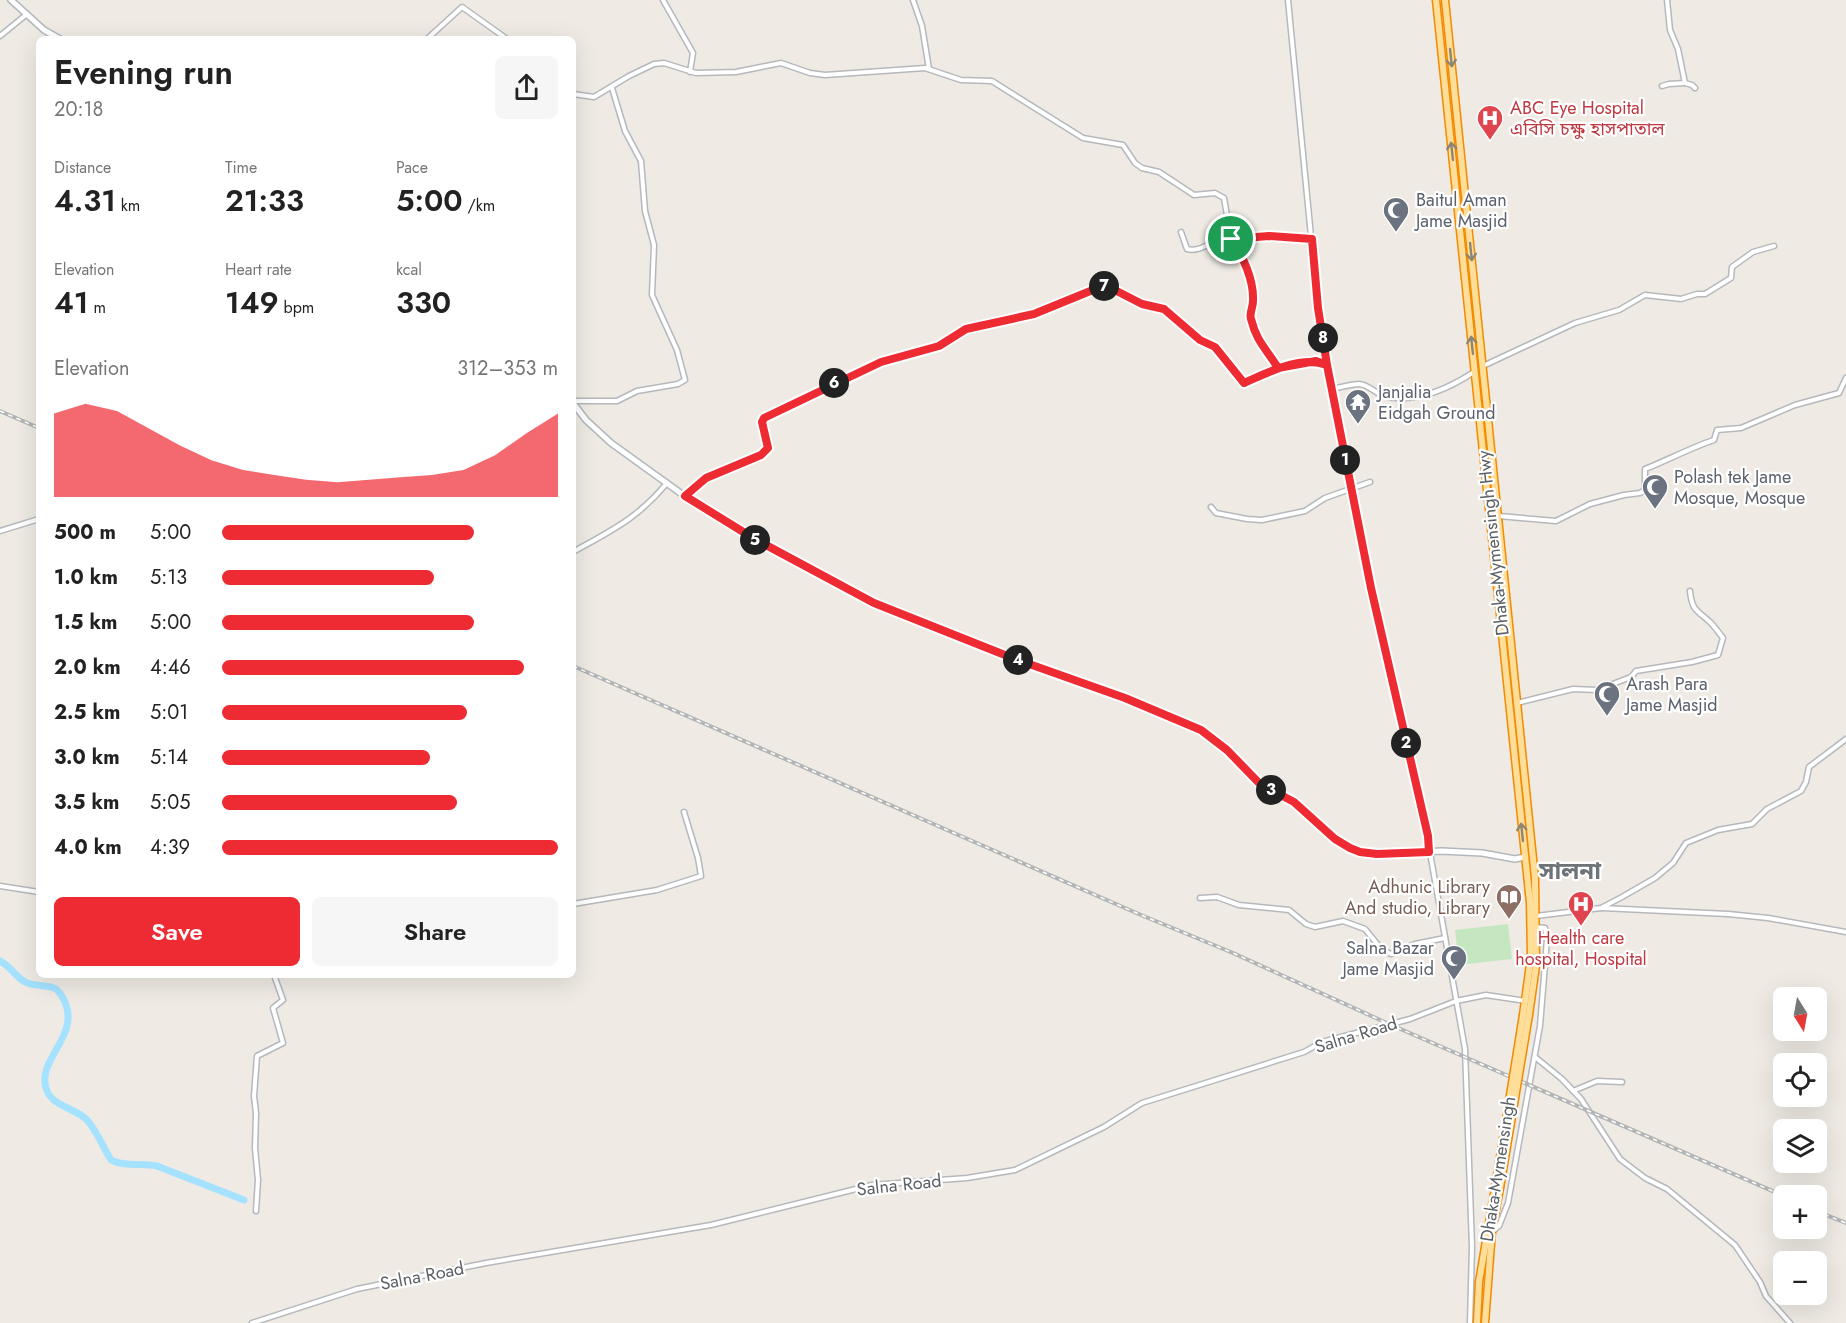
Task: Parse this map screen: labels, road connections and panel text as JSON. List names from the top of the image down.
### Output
{
  "streets": {
    "highway": ["Dhaka-Mymensingh Hwy", "Dhaka-Mymensingh"],
    "street": ["Salna Road"]
  },
  "crossings": [
    ["Dhaka-Mymensingh Hwy", "Salna Road"],
    ["Dhaka-Mymensingh Hwy", "Dhaka-Mymensingh"]
  ],
  "districts": ["সালনা"],
  "places": {
    "hospital": ["ABC Eye Hospital এবিসি চক্ষু হাসপাতাল", "Health care hospital, Hospital"],
    "mosque": [
      "Baitul Aman Jame Masjid",
      "Polash tek Jame Mosque, Mosque",
      "Arash Para Jame Masjid",
      "Salna Bazar Jame Masjid"
    ],
    "temple": ["Janjalia Eidgah Ground"],
    "library": ["Adhunic Library And studio, Library"]
  },
  "north": "bottom",
  "page": {
    "heading": ["Evening run", "20:18"],
    "stats": [
      ["Distance", "4.31 km"],
      ["Time", "21:33"],
      ["Pace", "5:00 /km"],
      ["Elevation", "41 m"],
      ["Heart rate", "149 bpm"],
      ["kcal", "330"]
    ],
    "pins": [
      "7",
      "8",
      "6",
      "1",
      "5",
      "4",
      "2",
      "3"
    ],
    "chart": ["Elevation", "312–353 m"],
    "list": [
      {
        "name": "500 m",
        "note": "5:00"
      },
      {
        "name": "1.0 km",
        "note": "5:13"
      },
      {
        "name": "1.5 km",
        "note": "5:00"
      },
      {
        "name": "2.0 km",
        "note": "4:46"
      },
      {
        "name": "2.5 km",
        "note": "5:01"
      },
      {
        "name": "3.0 km",
        "note": "5:14"
      },
      {
        "name": "3.5 km",
        "note": "5:05"
      },
      {
        "name": "4.0 km",
        "note": "4:39"
      }
    ],
    "buttons": ["Save", "Share"],
    "map_buttons": ["+", "−"]
  }
}
